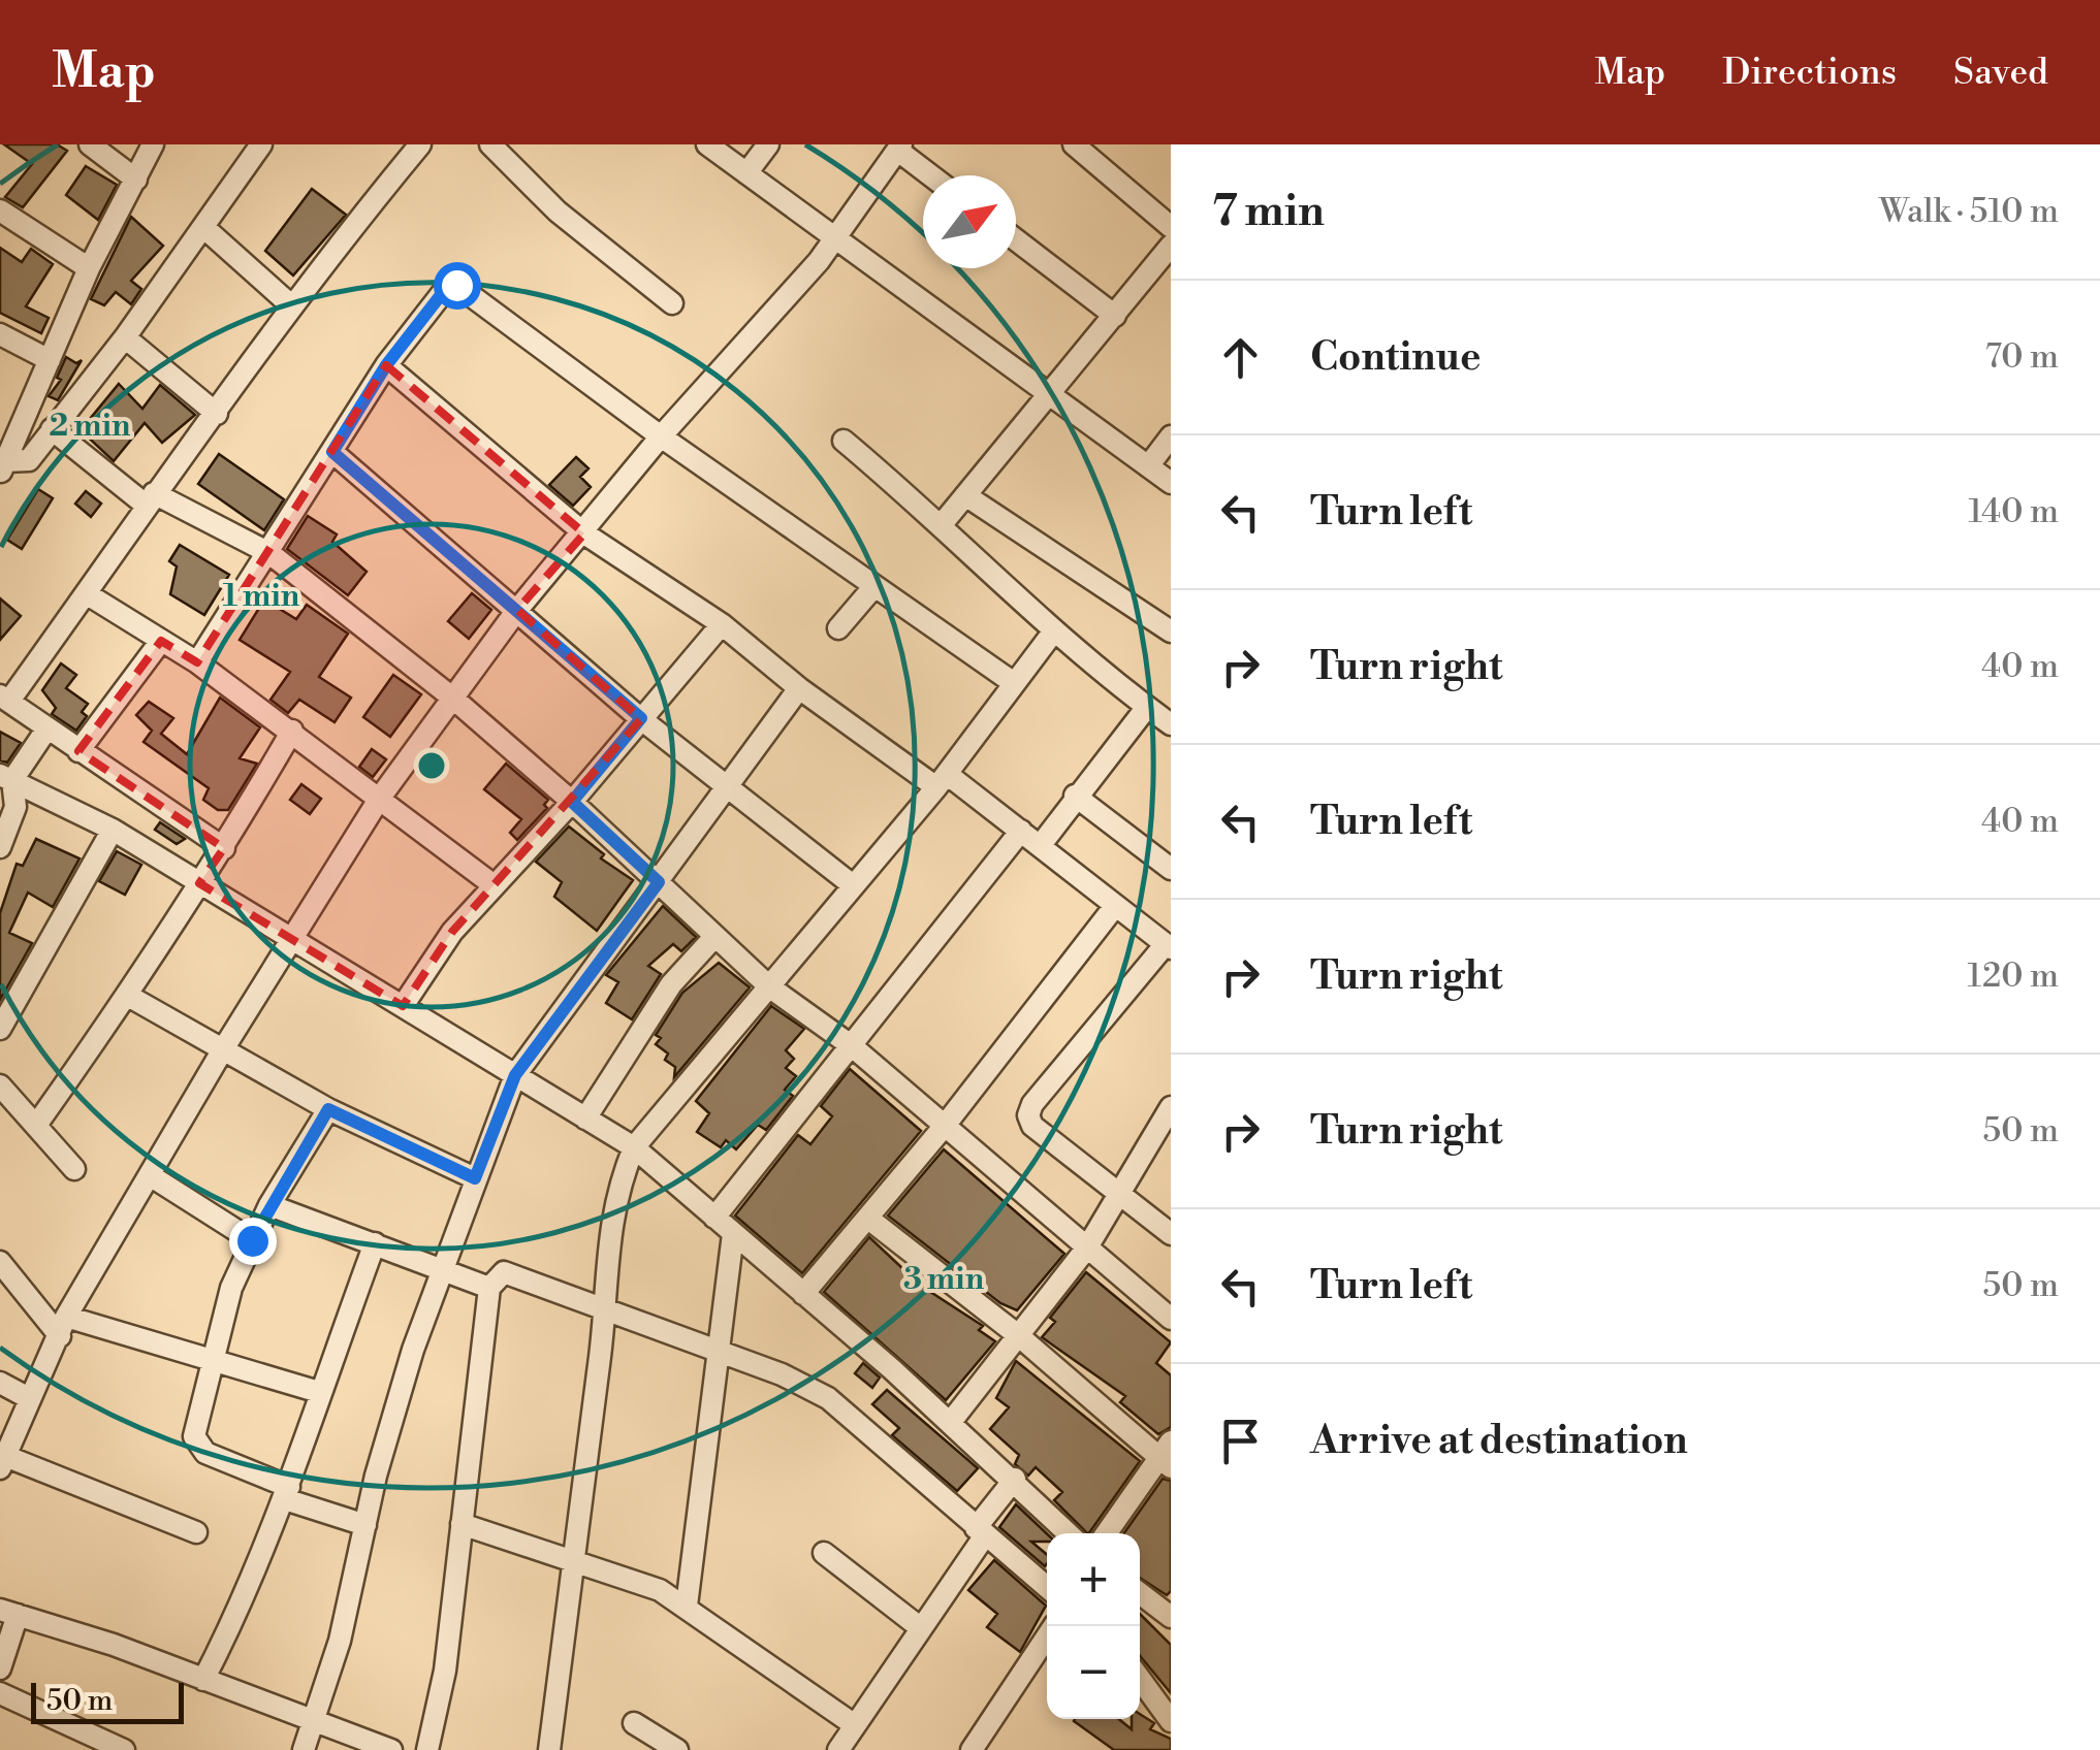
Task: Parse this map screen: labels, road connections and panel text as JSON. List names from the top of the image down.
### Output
{
  "scale_bar": "50 m",
  "north": "top right",
  "page": {
    "header": "Map",
    "nav": ["Map", "Directions", "Saved"],
    "heading": ["7 min", "Walk · 510 m"],
    "list": [
      ["Continue", "70 m"],
      ["Turn left", "140 m"],
      ["Turn right", "40 m"],
      ["Turn left", "40 m"],
      ["Turn right", "120 m"],
      ["Turn right", "50 m"],
      ["Turn left", "50 m"],
      "Arrive at destination"
    ],
    "map_buttons": ["+", "−"],
    "scale": "50 m"
  },
  "rings": ["2 min", "1 min", "3 min"]
}
